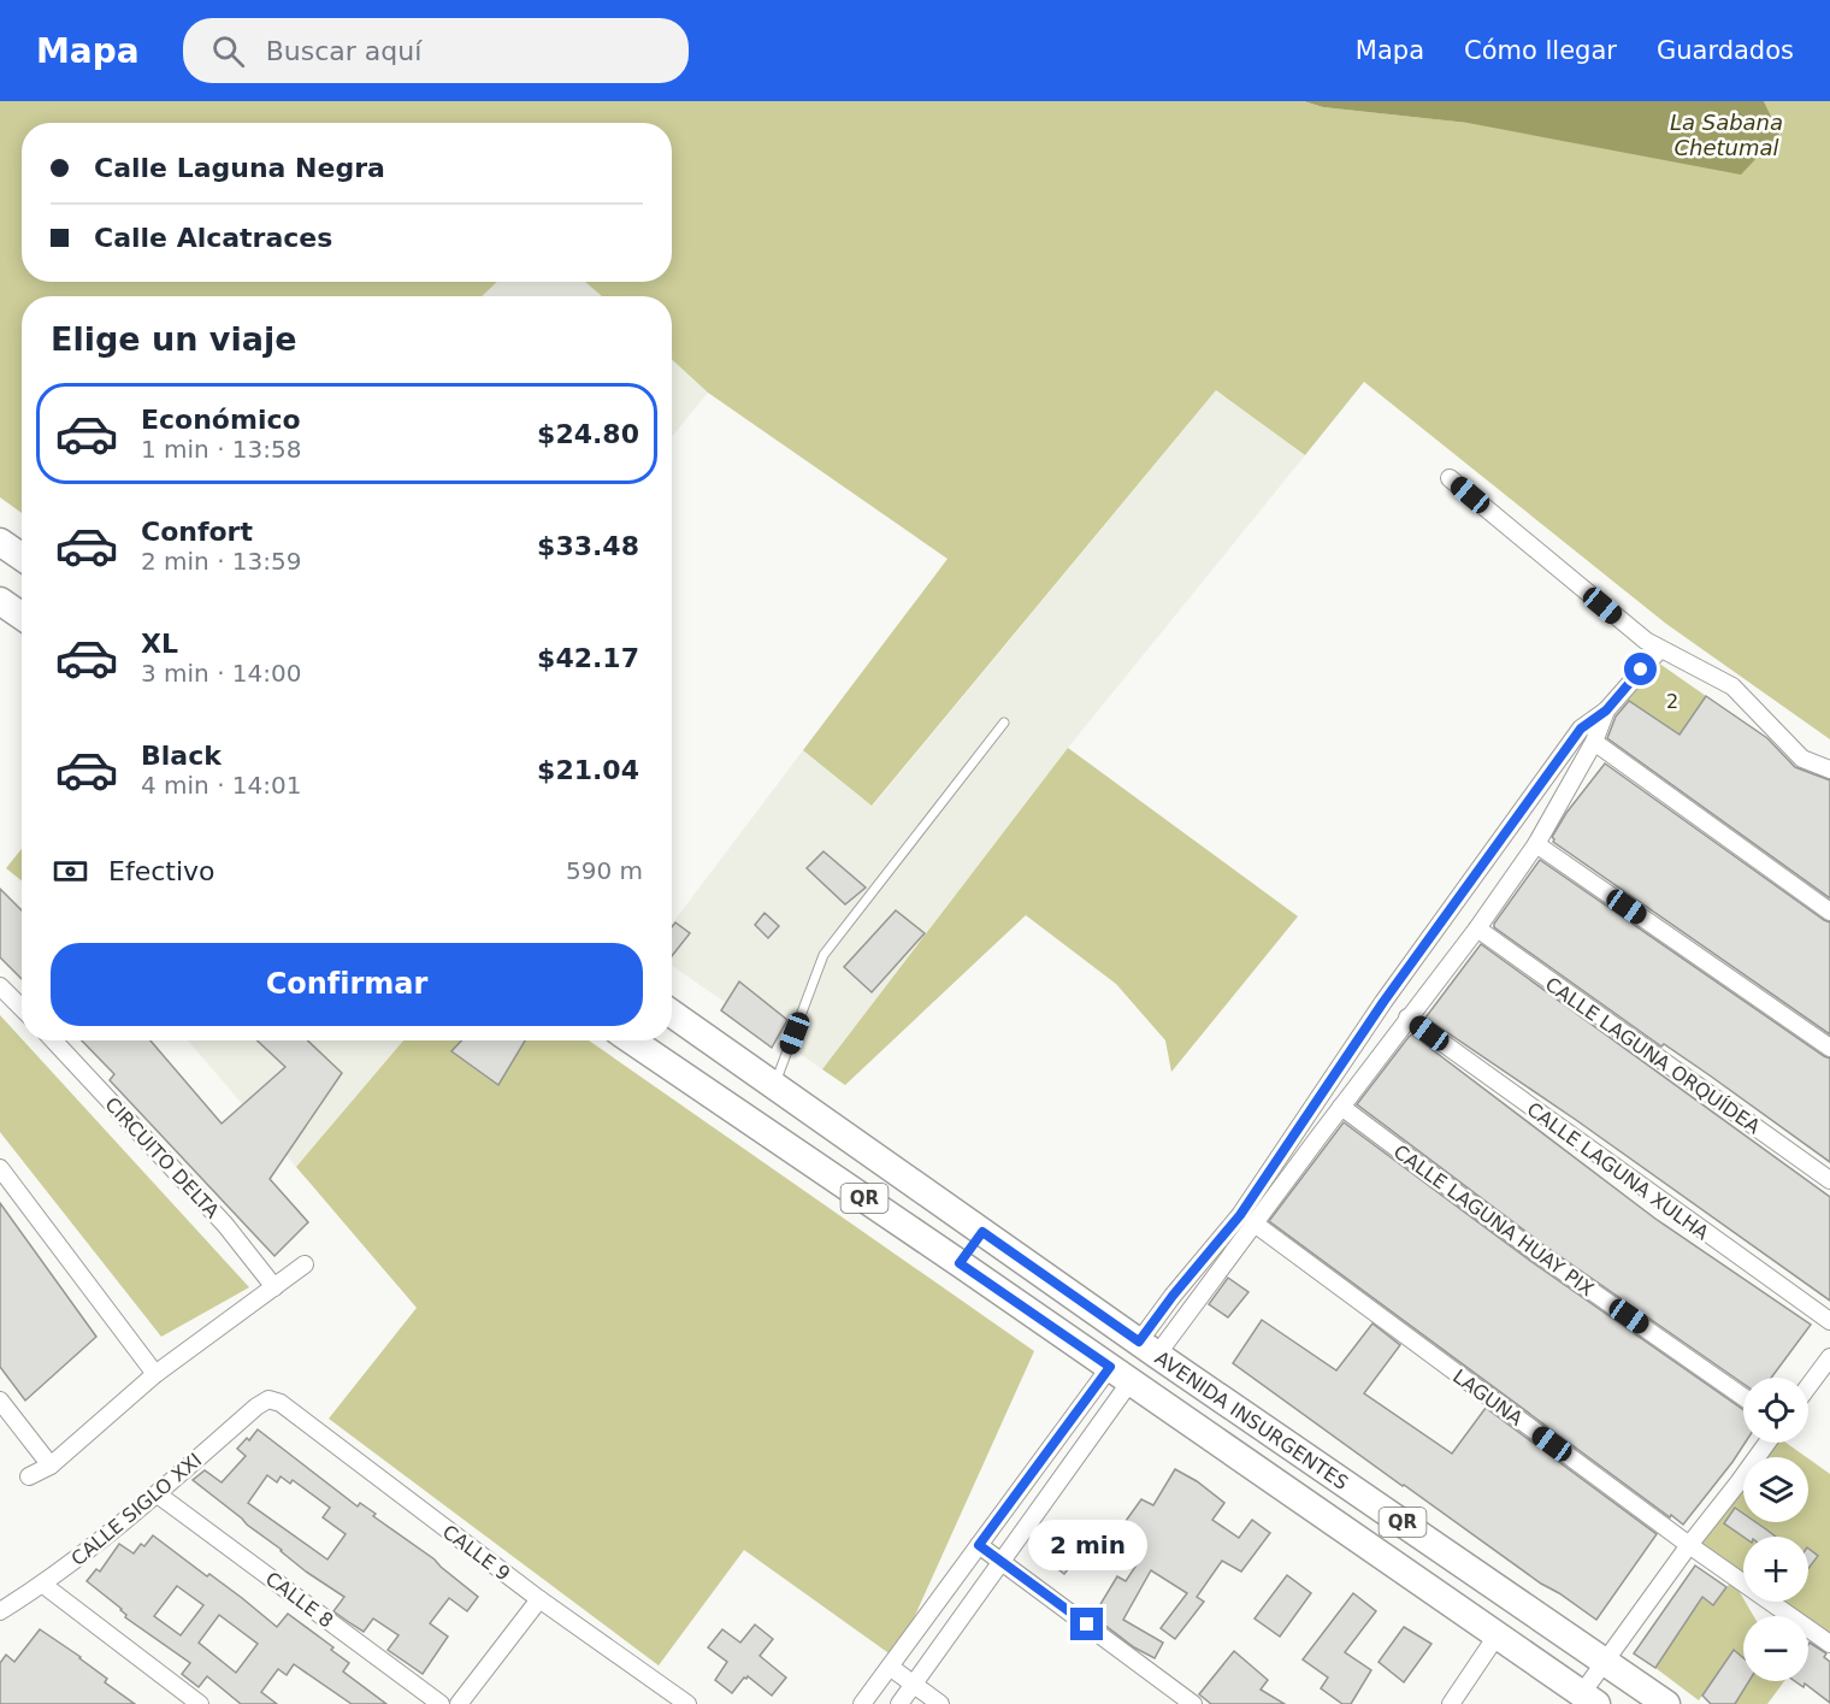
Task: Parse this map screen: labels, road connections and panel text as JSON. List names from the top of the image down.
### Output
{
  "streets": {
    "main road": ["QR", "AVENIDA INSURGENTES"],
    "street": [
      "CALLE LAGUNA ORQUÍDEA",
      "CIRCUITO DELTA",
      "CALLE LAGUNA XULHA",
      "CALLE LAGUNA HUAY PIX",
      "LAGUNA",
      "CALLE SIGLO XXI",
      "CALLE 9",
      "CALLE 8"
    ]
  },
  "crossings": [
    ["CALLE SIGLO XXI", "CALLE 9"],
    ["CALLE SIGLO XXI", "CALLE 8"]
  ],
  "water": ["La Sabana Chetumal"],
  "parks": ["2"],
  "page": {
    "header": "Mapa",
    "search": "Buscar aquí",
    "nav": ["Mapa", "Cómo llegar", "Guardados"],
    "banner": ["Calle Laguna Negra", "Calle Alcatraces"],
    "heading": "Elige un viaje",
    "list": [
      {
        "name": "Económico",
        "note": "1 min · 13:58",
        "value": "$24.80"
      },
      {
        "name": "Confort",
        "note": "2 min · 13:59",
        "value": "$33.48"
      },
      {
        "name": "XL",
        "note": "3 min · 14:00",
        "value": "$42.17"
      },
      {
        "name": "Black",
        "note": "4 min · 14:01",
        "value": "$21.04"
      }
    ],
    "pay": ["Efectivo", "590 m"],
    "buttons": "Confirmar",
    "map_buttons": ["+", "−"],
    "bubble": "2 min"
  }
}
